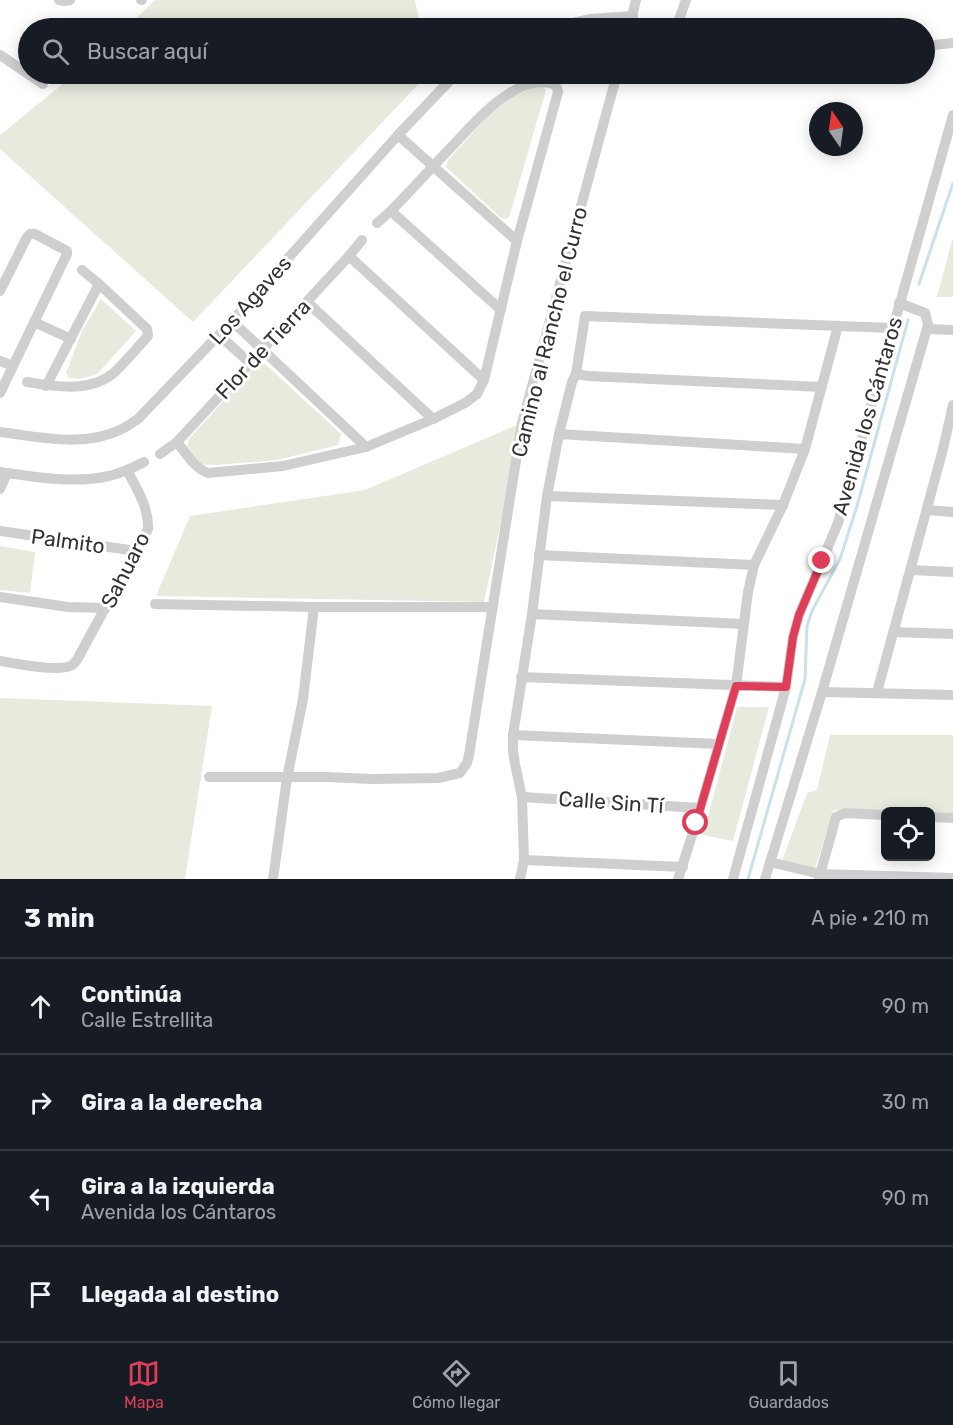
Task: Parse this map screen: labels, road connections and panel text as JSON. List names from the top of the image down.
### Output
{
  "streets": {
    "street": [
      "Los Agaves",
      "Camino al Rancho el Curro",
      "Flor de Tierra",
      "Avenida los Cántaros",
      "Palmito",
      "Sahuaro",
      "Calle Sin Tí"
    ]
  },
  "crossings": [
    ["Palmito", "Sahuaro"]
  ],
  "north": "top",
  "page": {
    "search": "Buscar aquí",
    "heading": ["3 min", "A pie · 210 m"],
    "list": [
      ["Continúa", "Calle Estrellita", "90 m"],
      ["Gira a la derecha", "30 m"],
      ["Gira a la izquierda", "Avenida los Cántaros", "90 m"],
      "Llegada al destino"
    ],
    "nav": ["Mapa", "Cómo llegar", "Guardados"]
  }
}
